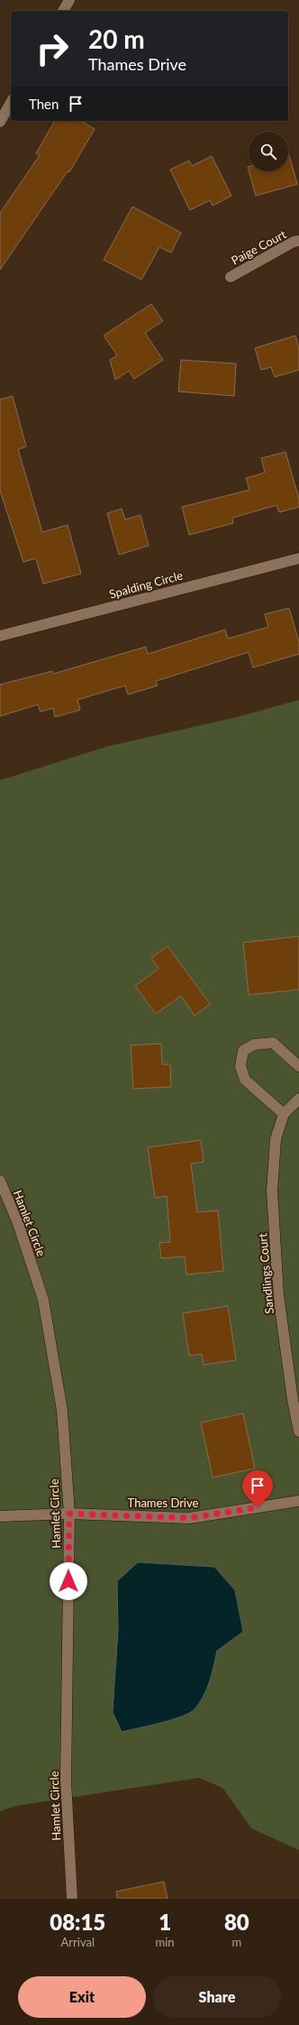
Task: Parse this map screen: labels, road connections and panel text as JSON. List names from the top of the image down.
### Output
{
  "streets": {
    "street": [
      "Paige Court",
      "Spalding Circle",
      "Hamlet Circle",
      "Sandlings Court",
      "Thames Drive"
    ]
  },
  "crossings": [
    ["Hamlet Circle", "Thames Drive"]
  ],
  "page": {
    "turn": ["20 m", "Thames Drive"],
    "then": "Then",
    "eta": [
      "08:15",
      "Arrival",
      "1",
      "min",
      "80",
      "m"
    ],
    "buttons": ["Exit", "Share"]
  }
}
